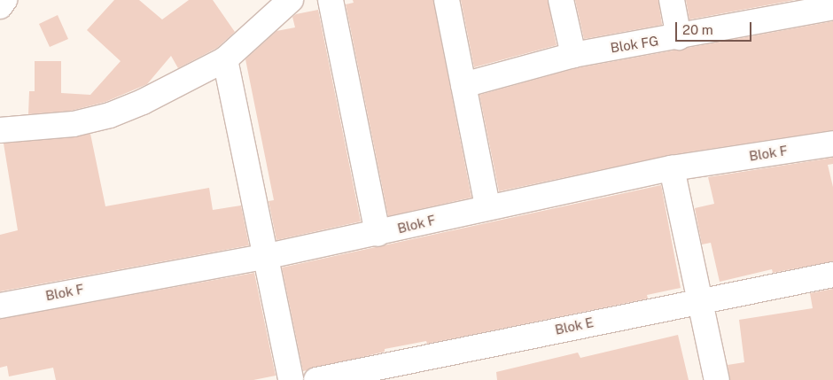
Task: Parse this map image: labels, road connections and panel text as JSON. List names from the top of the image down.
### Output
{
  "streets": {
    "street": ["Blok FG", "Blok F", "Blok E"]
  },
  "scale_bar": "20 m"
}
